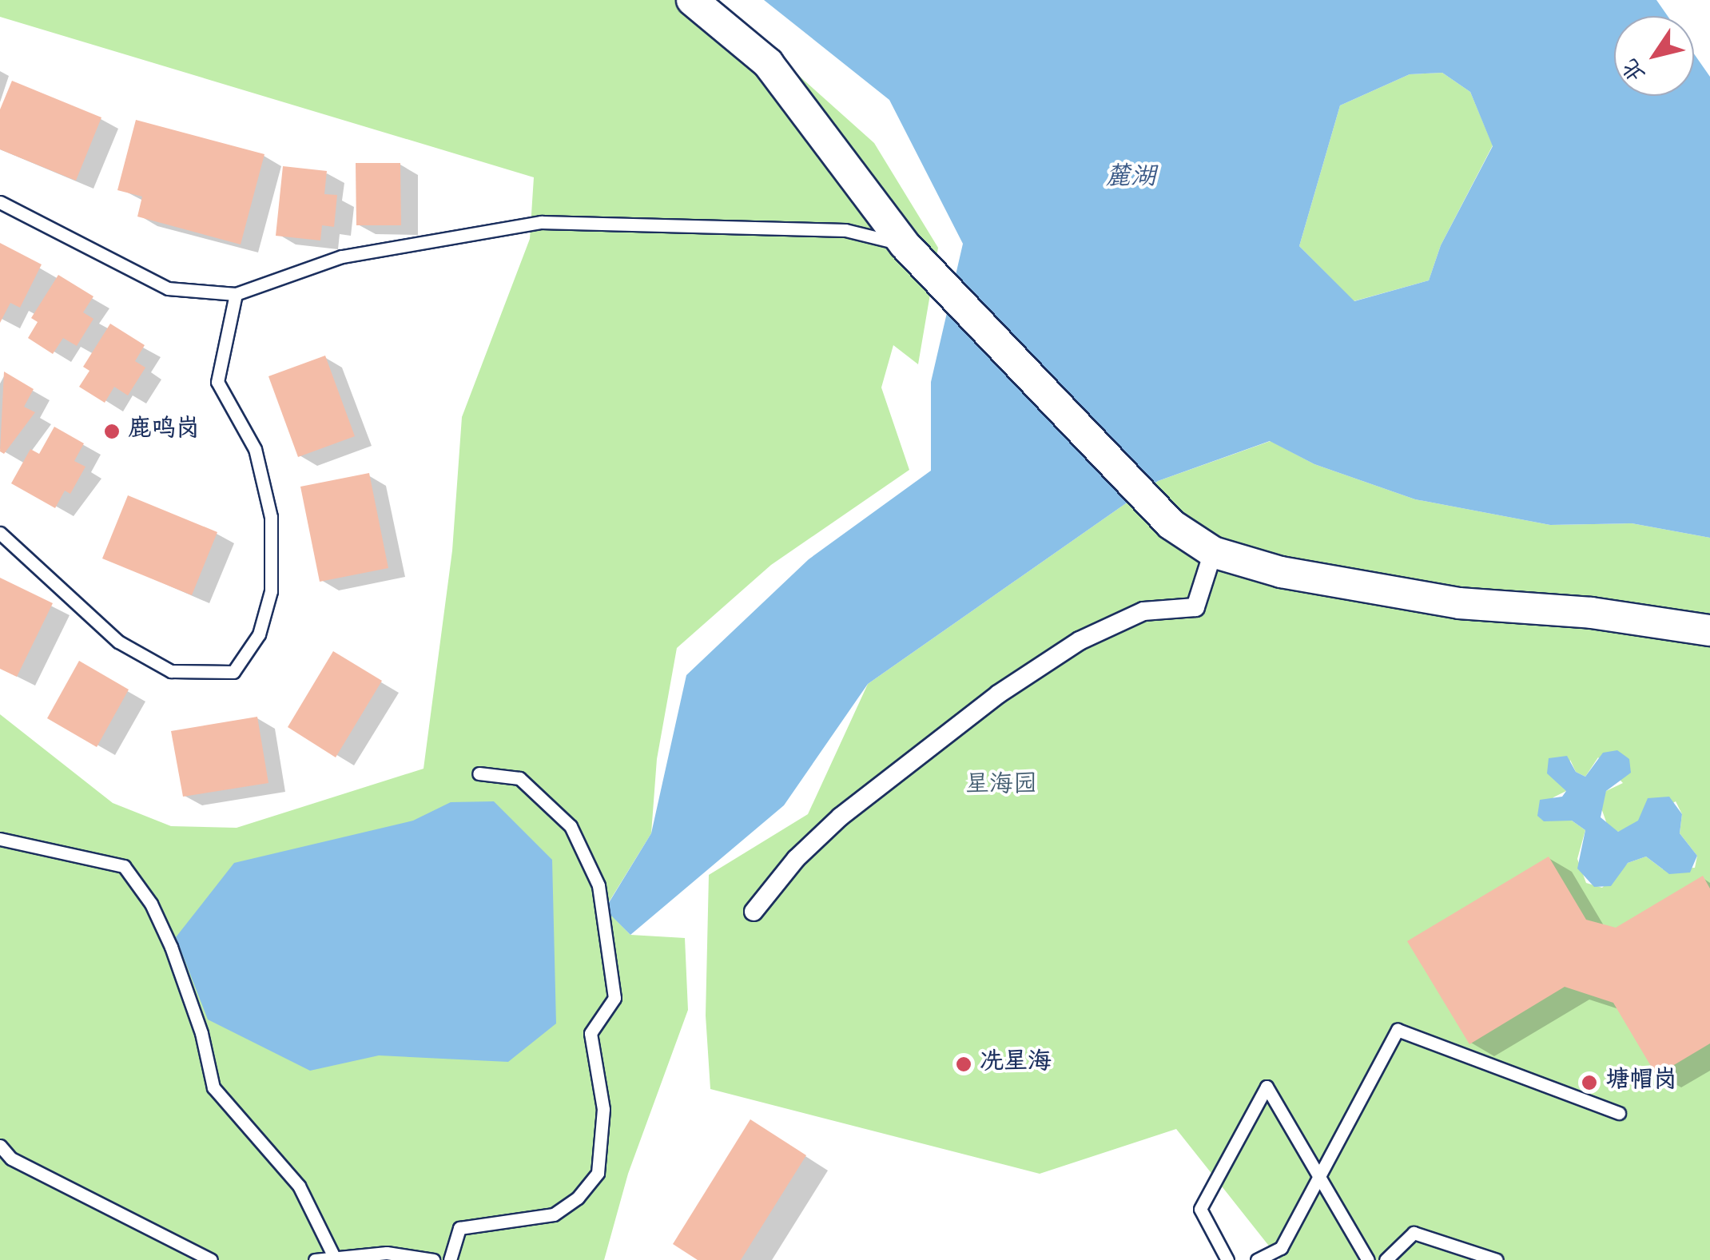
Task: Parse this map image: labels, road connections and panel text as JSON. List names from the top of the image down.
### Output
{
  "water": ["麓湖"],
  "parks": ["星海园"],
  "places": ["鹿鸣岗", "冼星海", "塘帽岗"],
  "north": "bottom left"
}
